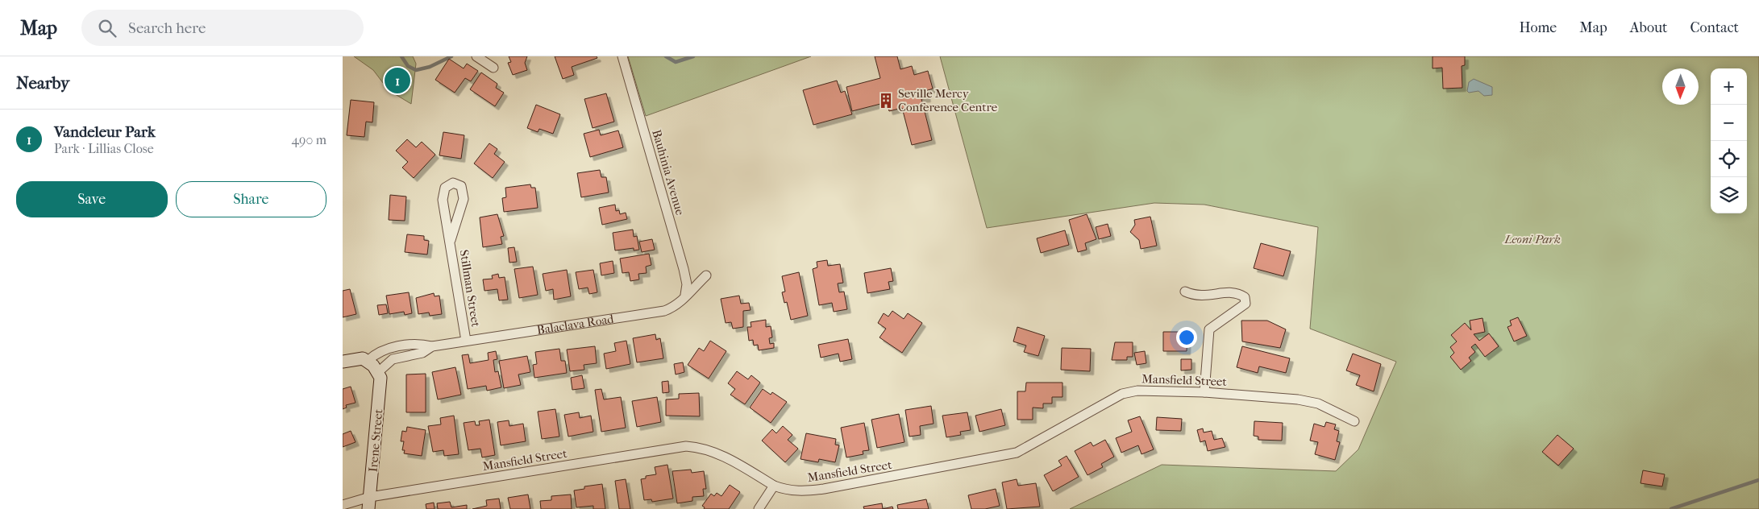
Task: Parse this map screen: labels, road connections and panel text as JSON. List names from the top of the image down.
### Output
{
  "streets": {
    "street": [
      "Bauhinia Avenue",
      "Stillman Street",
      "Balaclava Road",
      "Mansfield Street",
      "Irene Street"
    ]
  },
  "crossings": [
    ["Bauhinia Avenue", "Balaclava Road"],
    ["Stillman Street", "Balaclava Road"],
    ["Balaclava Road", "Irene Street"],
    ["Mansfield Street", "Irene Street"]
  ],
  "parks": ["Leoni Park"],
  "places": {
    "building": ["Seville Mercy Conference Centre"]
  },
  "north": "bottom",
  "page": {
    "header": "Map",
    "search": "Search here",
    "nav": [
      "Home",
      "Map",
      "About",
      "Contact"
    ],
    "heading": "Nearby",
    "pins": "1",
    "map_buttons": ["+", "−"],
    "list": [
      {
        "mark": "1",
        "name": "Vandeleur Park",
        "note": "Park · Lillias Close",
        "value": "490 m"
      }
    ],
    "buttons": ["Save", "Share"]
  }
}
